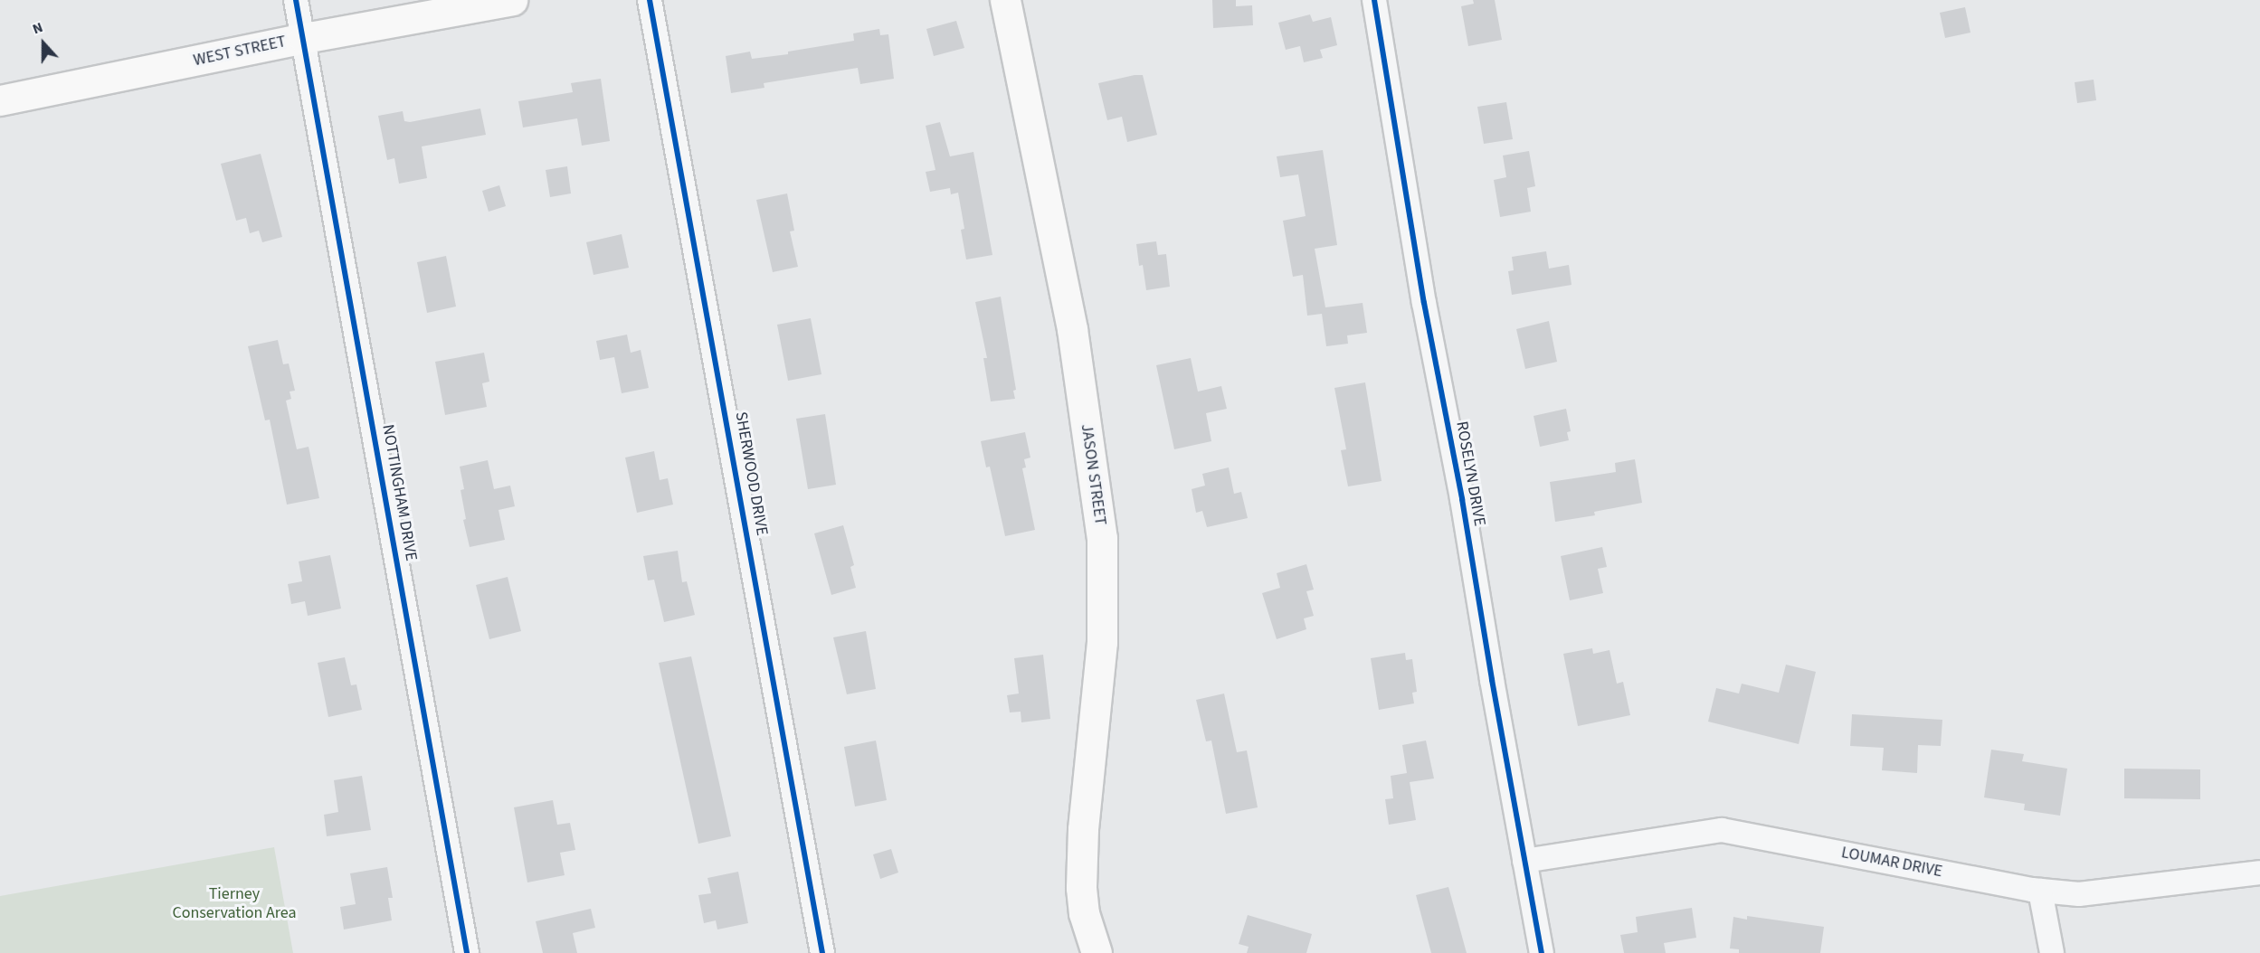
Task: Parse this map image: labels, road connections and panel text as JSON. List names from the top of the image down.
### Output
{
  "streets": {
    "street": [
      "WEST STREET",
      "SHERWOOD DRIVE",
      "ROSELYN DRIVE",
      "JASON STREET",
      "NOTTINGHAM DRIVE",
      "LOUMAR DRIVE"
    ]
  },
  "crossings": [
    ["WEST STREET", "NOTTINGHAM DRIVE"],
    ["ROSELYN DRIVE", "LOUMAR DRIVE"]
  ],
  "parks": ["Tierney Conservation Area"],
  "north": "top"
}
